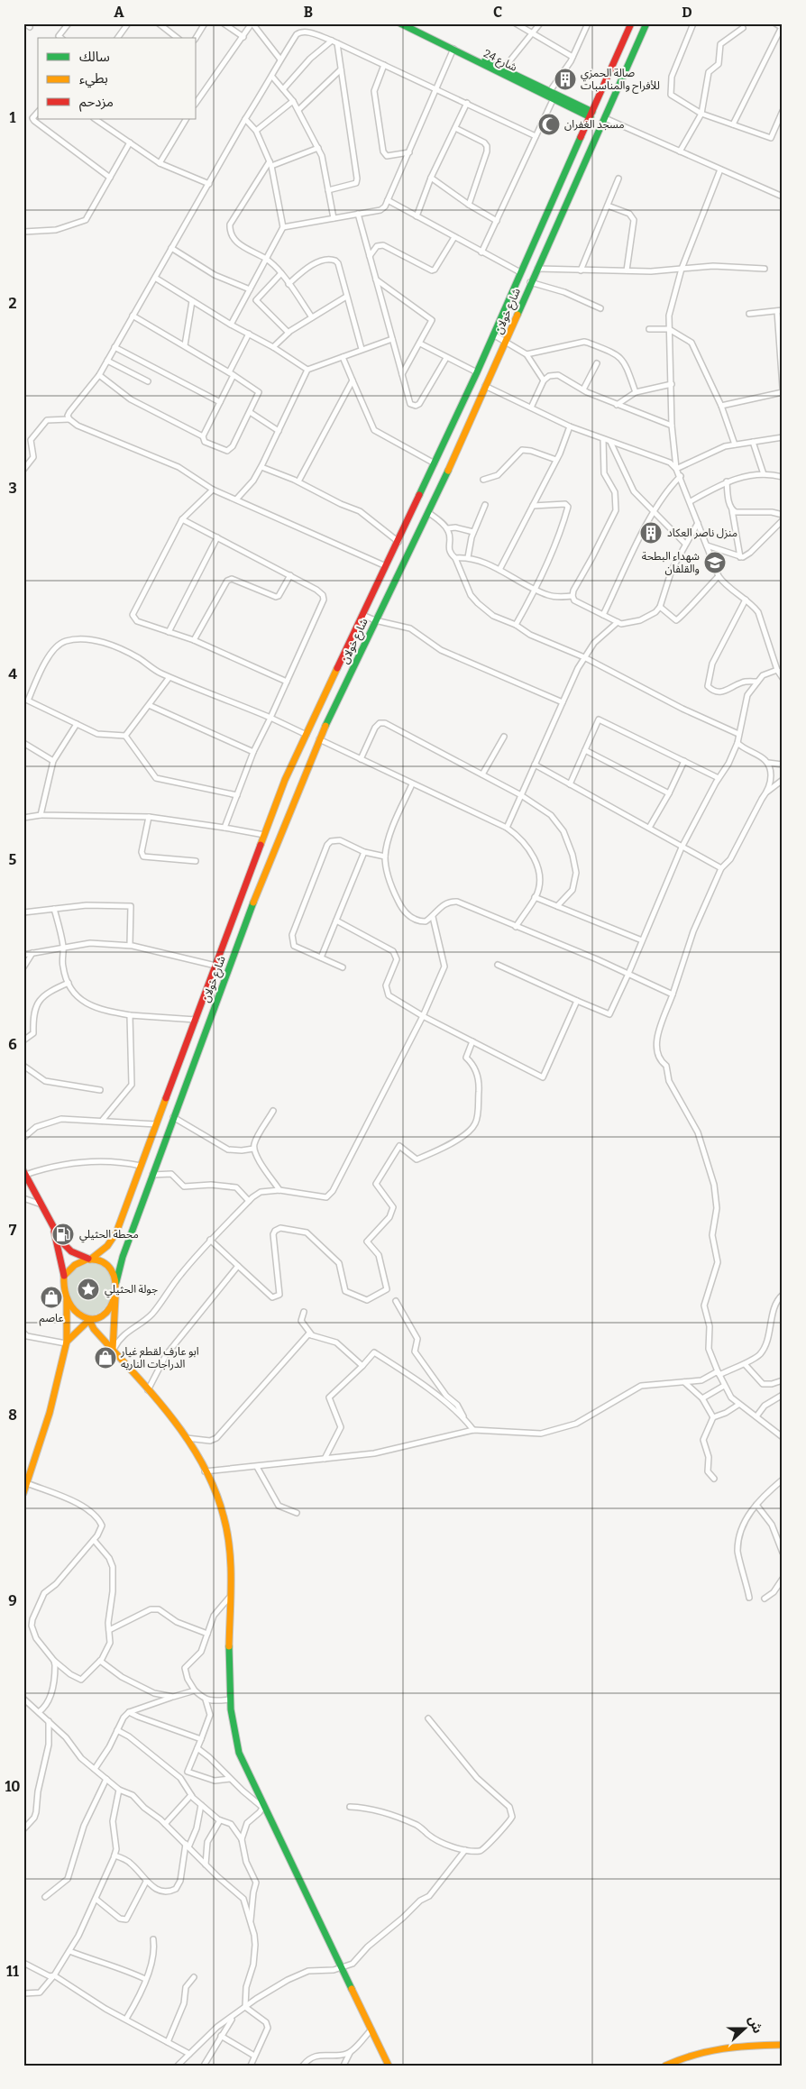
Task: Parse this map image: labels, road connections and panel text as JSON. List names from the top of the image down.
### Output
{
  "streets": {
    "main road": ["شارع 24", "شارع خولان"]
  },
  "crossings": [
    ["شارع 24", "شارع خولان"]
  ],
  "places": {
    "building": ["صالة الحمزي للأفراح والمناسبات", "منزل ناصر العكاد"],
    "mosque": ["مسجد الغفران"],
    "school or university": ["شهداء البطحة والقلفان"],
    "fuel station": ["محطة الحثيلي"],
    "place": ["جولة الحثيلي"],
    "shop": ["عاصم", "ابو عارف لقطع غيار الدراجات الناريه"]
  },
  "legend": ["سالك", "بطيء", "مزدحم"],
  "north": "right",
  "grid": {
    "columns": [
      "A",
      "B",
      "C",
      "D"
    ],
    "rows": [
      "1",
      "2",
      "3",
      "4",
      "5",
      "6",
      "7",
      "8",
      "9",
      "10",
      "11"
    ]
  }
}
